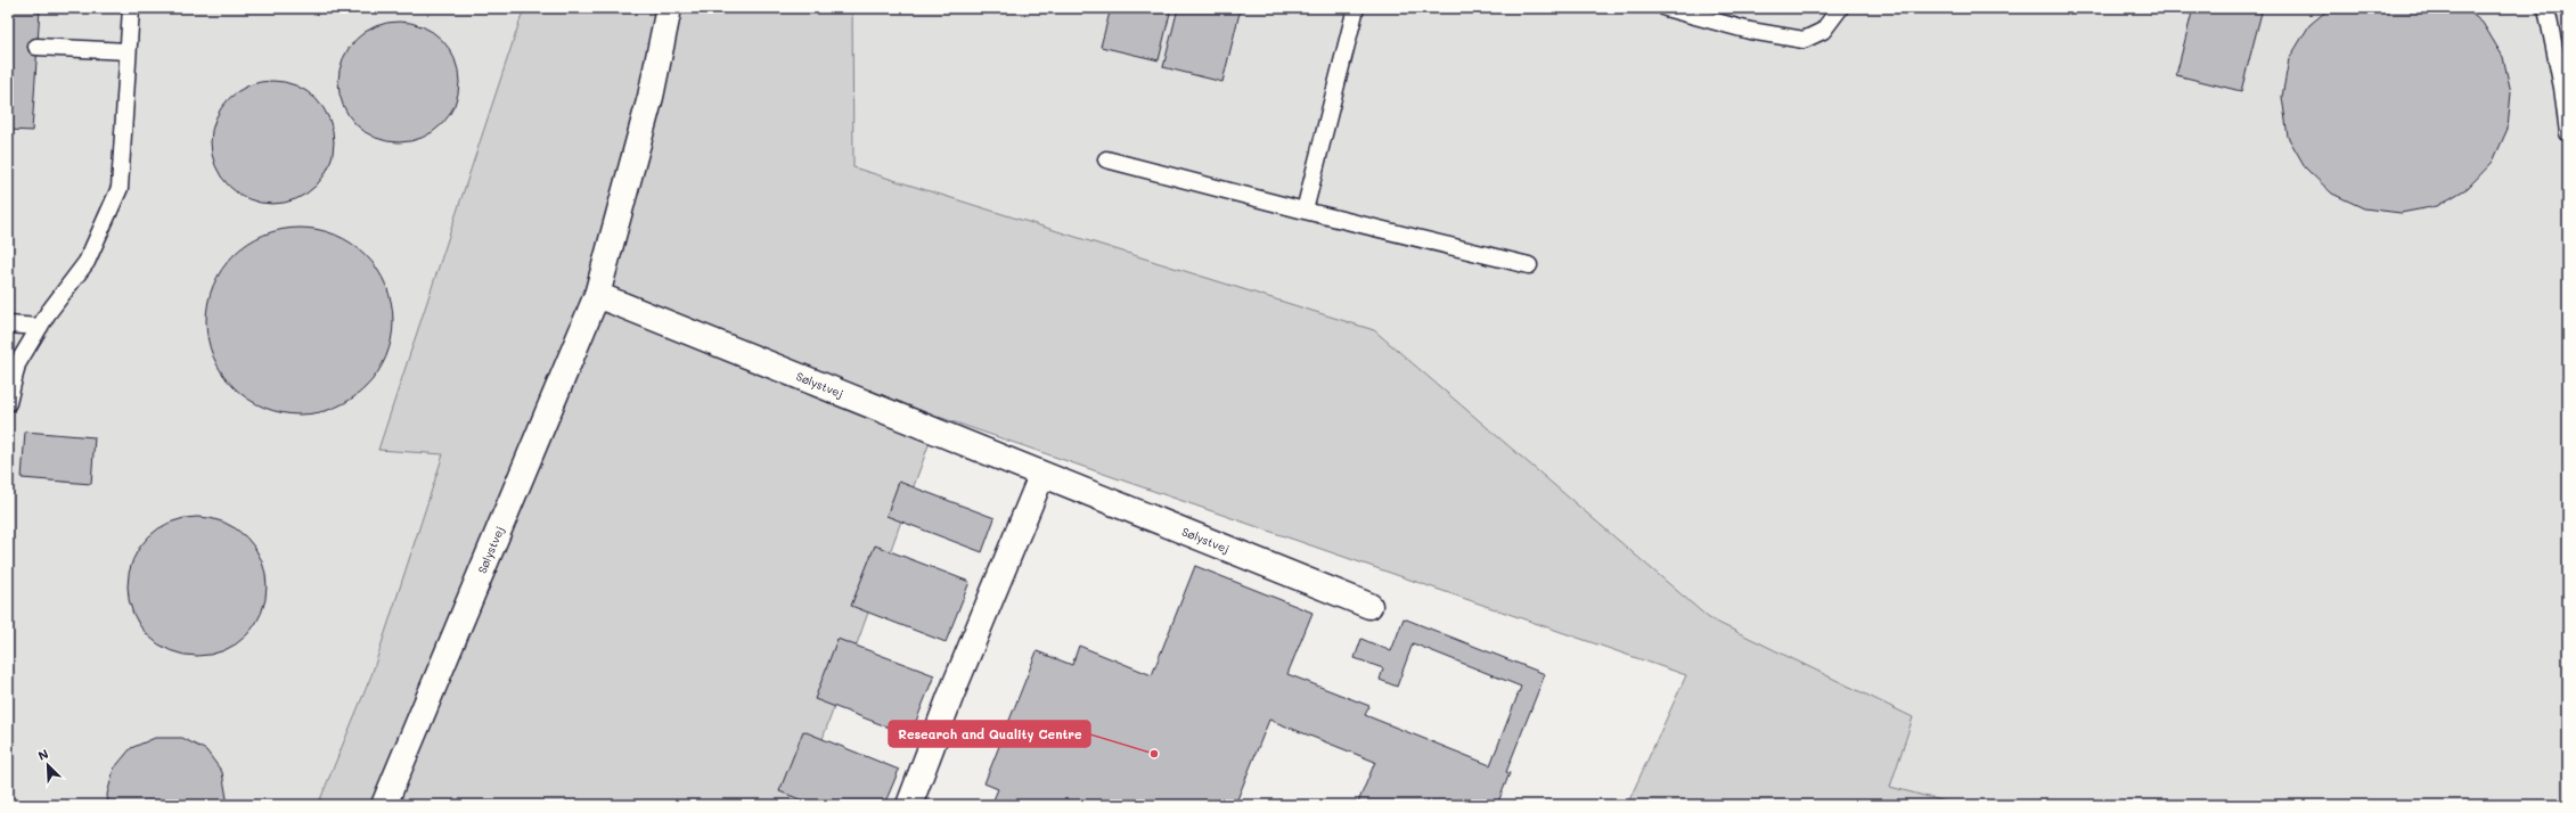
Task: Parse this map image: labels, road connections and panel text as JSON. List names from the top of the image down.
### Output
{
  "streets": {
    "street": ["Sølystvej"]
  },
  "places": ["Research and Quality Centre"],
  "north": "top left"
}
